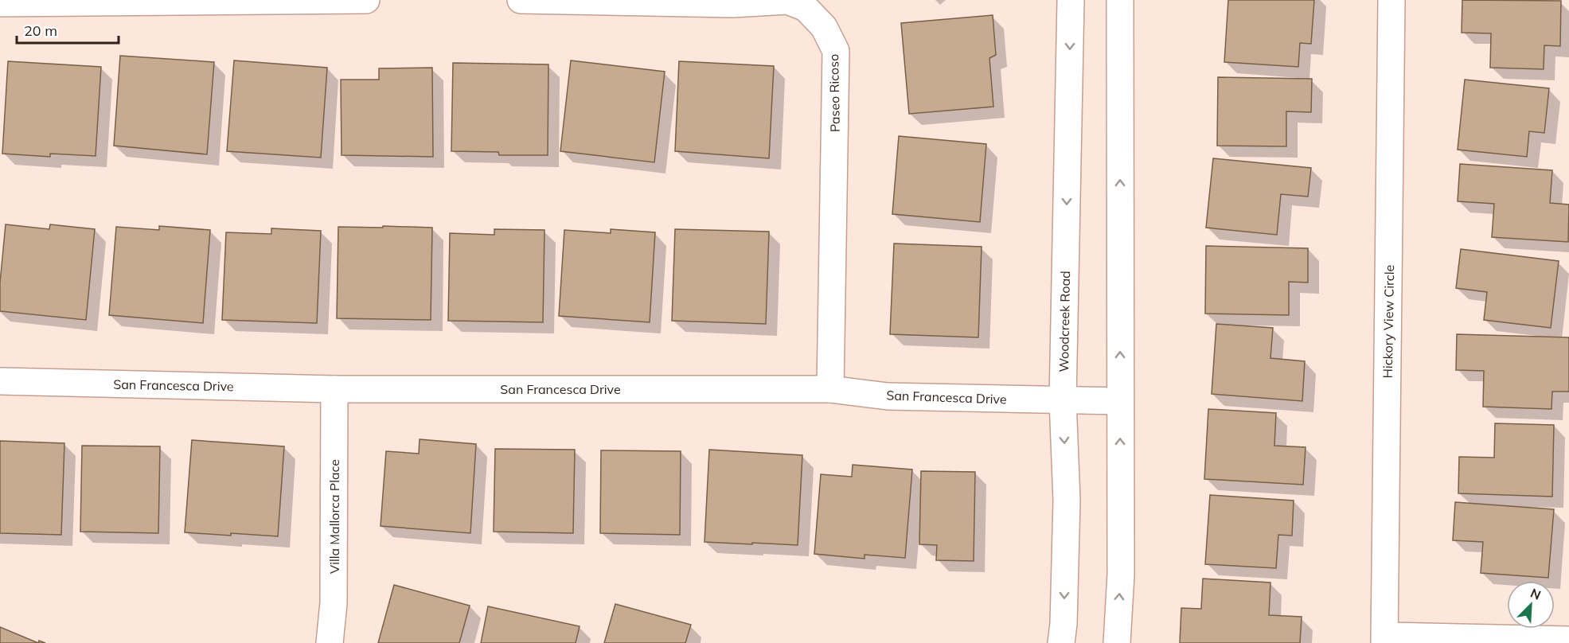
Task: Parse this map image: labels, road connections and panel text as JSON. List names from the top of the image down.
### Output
{
  "streets": {
    "street": [
      "Paseo Ricoso",
      "Woodcreek Road",
      "Hickory View Circle",
      "San Francesca Drive",
      "Villa Mallorca Place"
    ]
  },
  "crossings": [
    ["Paseo Ricoso", "San Francesca Drive"],
    ["Woodcreek Road", "San Francesca Drive"],
    ["San Francesca Drive", "Villa Mallorca Place"]
  ],
  "scale_bar": "20 m",
  "north": "top right"
}
